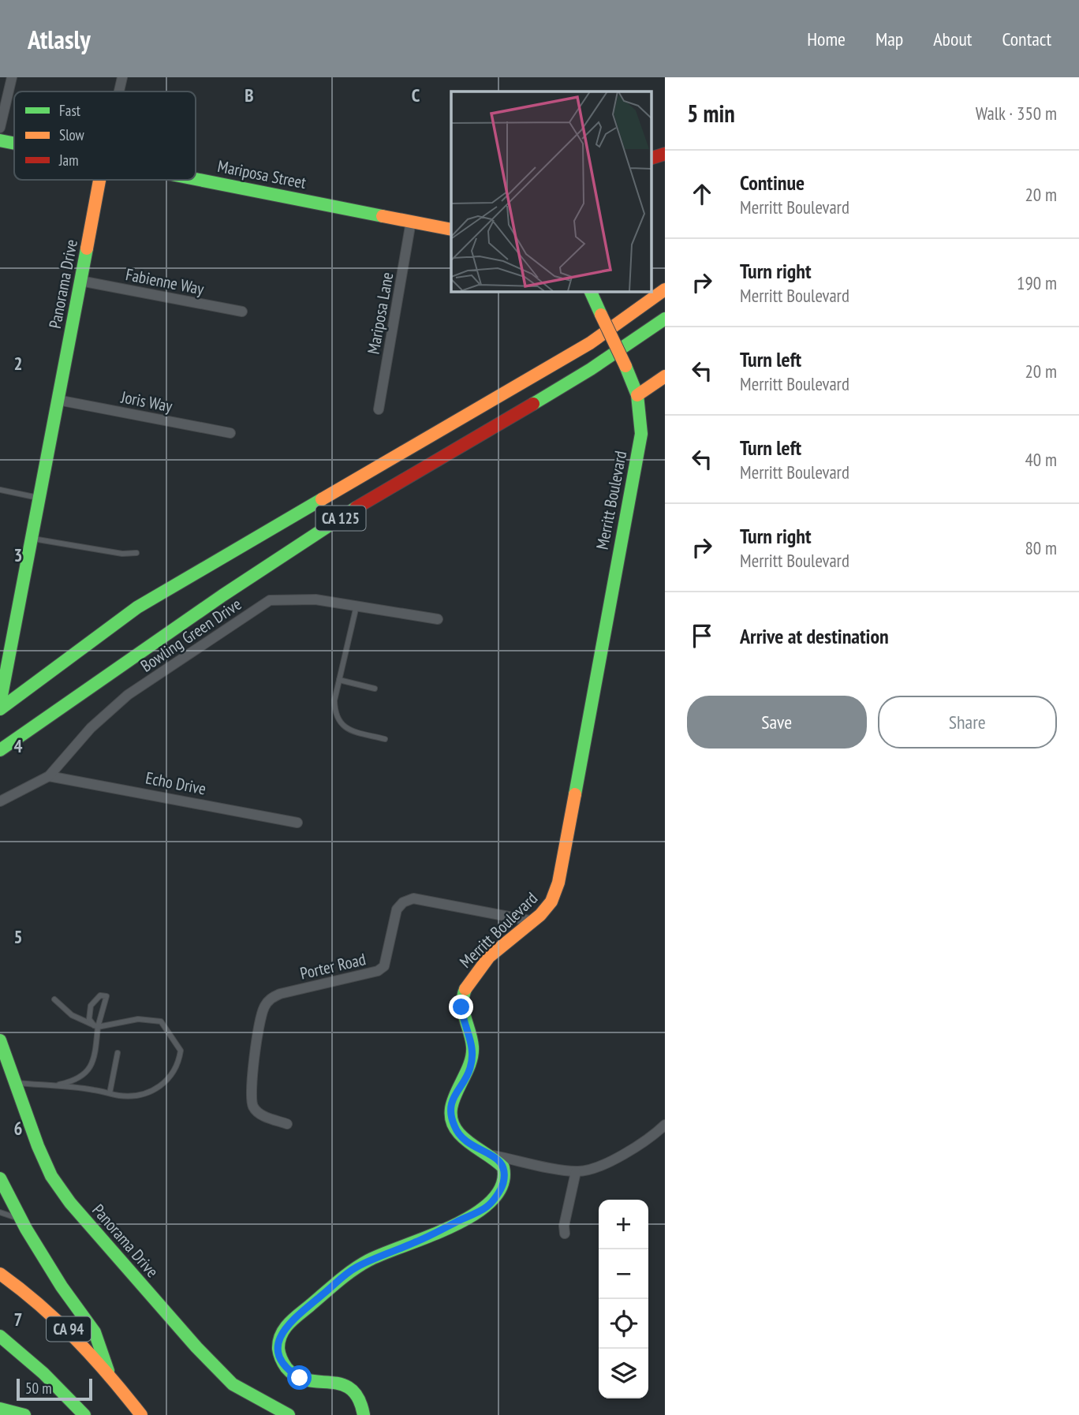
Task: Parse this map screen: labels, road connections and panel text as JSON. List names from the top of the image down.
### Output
{
  "streets": {
    "main road": [
      "Mariposa Street",
      "Panorama Drive",
      "Merritt Boulevard",
      "CA 125",
      "CA 94"
    ],
    "street": [
      "Fabienne Way",
      "Mariposa Lane",
      "Joris Way",
      "Bowling Green Drive",
      "Echo Drive",
      "Porter Road"
    ]
  },
  "crossings": [
    ["Mariposa Street", "Mariposa Lane"],
    ["Fabienne Way", "Panorama Drive"],
    ["Panorama Drive", "Joris Way"],
    ["Merritt Boulevard", "Porter Road"],
    ["Bowling Green Drive", "Echo Drive"]
  ],
  "legend": ["Fast", "Slow", "Jam"],
  "scale_bar": "50 m",
  "page": {
    "header": "Atlasly",
    "nav": [
      "Home",
      "Map",
      "About",
      "Contact"
    ],
    "heading": ["5 min", "Walk · 350 m"],
    "list": [
      ["Continue", "Merritt Boulevard", "20 m"],
      ["Turn right", "Merritt Boulevard", "190 m"],
      ["Turn left", "Merritt Boulevard", "20 m"],
      ["Turn left", "Merritt Boulevard", "40 m"],
      ["Turn right", "Merritt Boulevard", "80 m"],
      "Arrive at destination"
    ],
    "buttons": ["Save", "Share"],
    "map_buttons": ["+", "−"],
    "scale": "50 m"
  },
  "grid": {
    "columns": ["B", "C"],
    "rows": [
      "2",
      "3",
      "4",
      "5",
      "6",
      "7"
    ]
  }
}
